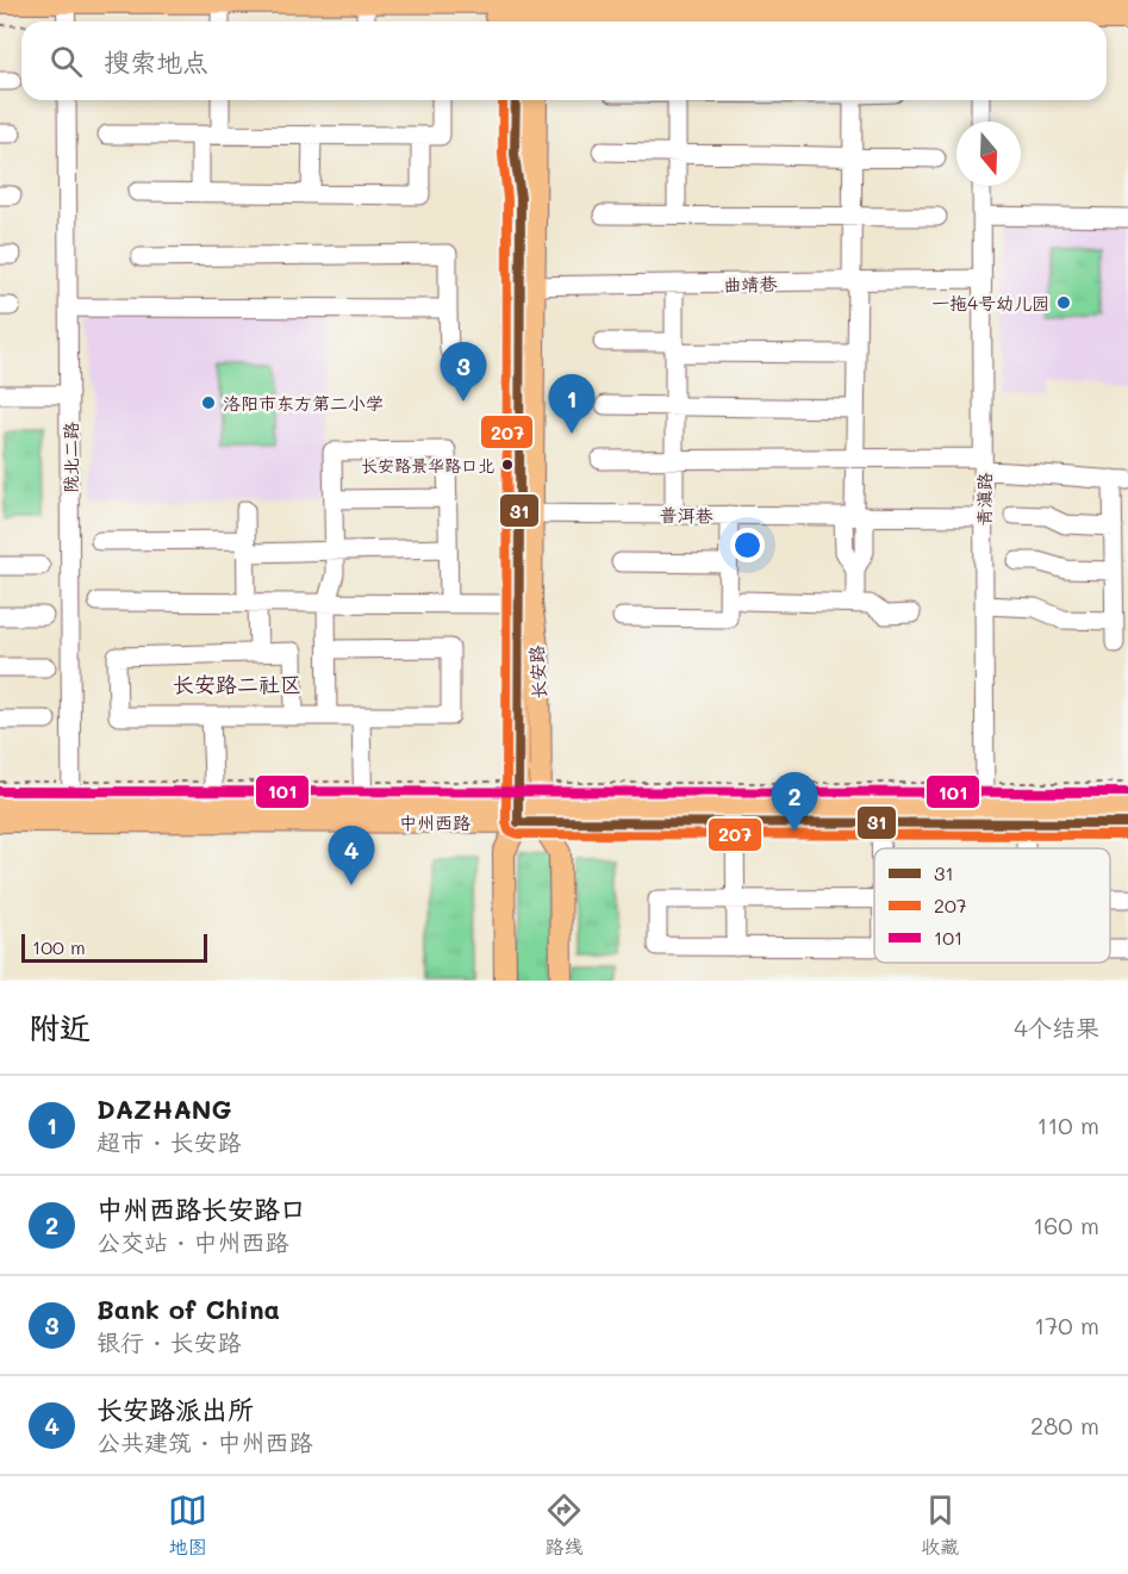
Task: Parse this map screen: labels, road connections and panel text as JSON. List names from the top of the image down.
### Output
{
  "streets": {
    "main road": ["长安路", "中州西路"],
    "street": [
      "曲靖巷",
      "陇北二路",
      "青滇路",
      "普洱巷"
    ]
  },
  "crossings": [
    ["曲靖巷", "青滇路"],
    ["曲靖巷", "长安路"],
    ["陇北二路", "中州西路"],
    ["青滇路", "普洱巷"],
    ["青滇路", "中州西路"],
    ["普洱巷", "长安路"],
    ["长安路", "中州西路"]
  ],
  "districts": ["长安路二社区"],
  "places": ["一拖4号幼儿园", "洛阳市东方第二小学", "长安路景华路口北"],
  "lines": ["transit line 31", "transit line 207", "transit line 101"],
  "legend": ["31", "207", "101"],
  "scale_bar": "100 m",
  "north": "bottom",
  "page": {
    "search": "搜索地点",
    "pins": [
      "3",
      "1",
      "2",
      "4"
    ],
    "scale": "100 m",
    "heading": ["附近", "4个结果"],
    "list": [
      {
        "mark": "1",
        "name": "DAZHANG",
        "note": "超市 · 长安路",
        "value": "110 m"
      },
      {
        "mark": "2",
        "name": "中州西路长安路口",
        "note": "公交站 · 中州西路",
        "value": "160 m"
      },
      {
        "mark": "3",
        "name": "Bank of China",
        "note": "银行 · 长安路",
        "value": "170 m"
      },
      {
        "mark": "4",
        "name": "长安路派出所",
        "note": "公共建筑 · 中州西路",
        "value": "280 m"
      }
    ],
    "nav": ["地图", "路线", "收藏"]
  }
}
